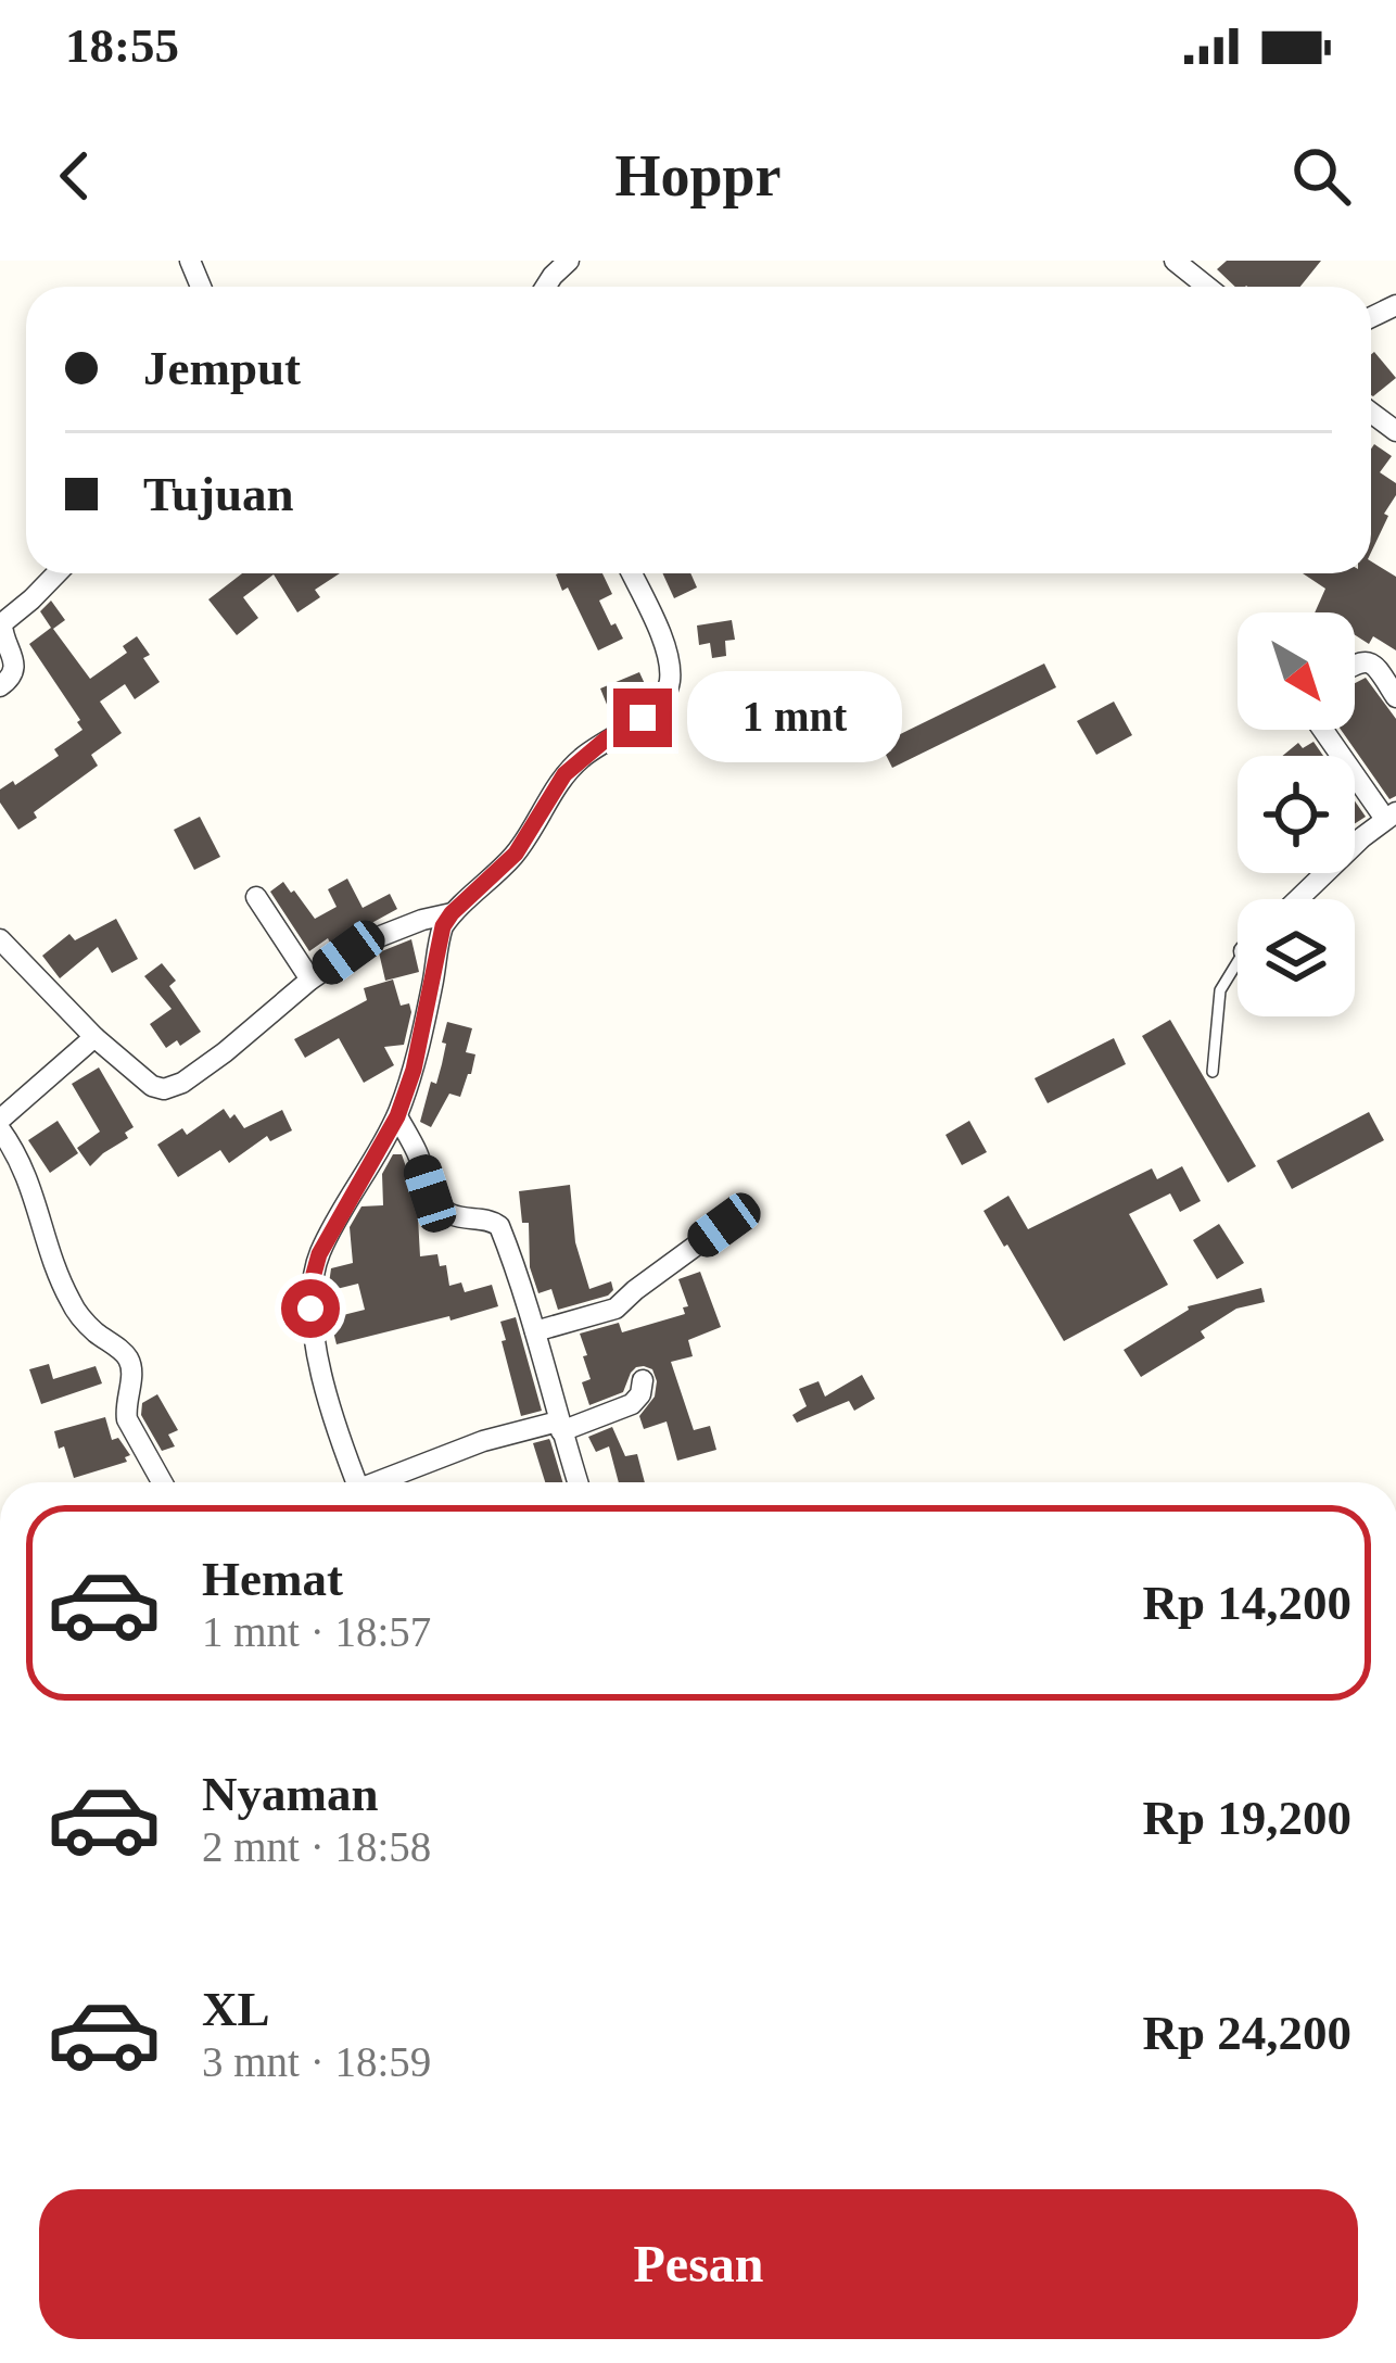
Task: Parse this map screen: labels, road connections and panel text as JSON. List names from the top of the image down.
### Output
{
  "north": "bottom right",
  "page": {
    "status": "18:55",
    "header": "Hoppr",
    "banner": ["Jemput", "Tujuan"],
    "bubble": "1 mnt",
    "list": [
      {
        "name": "Hemat",
        "note": "1 mnt · 18:57",
        "value": "Rp 14,200"
      },
      {
        "name": "Nyaman",
        "note": "2 mnt · 18:58",
        "value": "Rp 19,200"
      },
      {
        "name": "XL",
        "note": "3 mnt · 18:59",
        "value": "Rp 24,200"
      }
    ],
    "buttons": "Pesan"
  }
}
